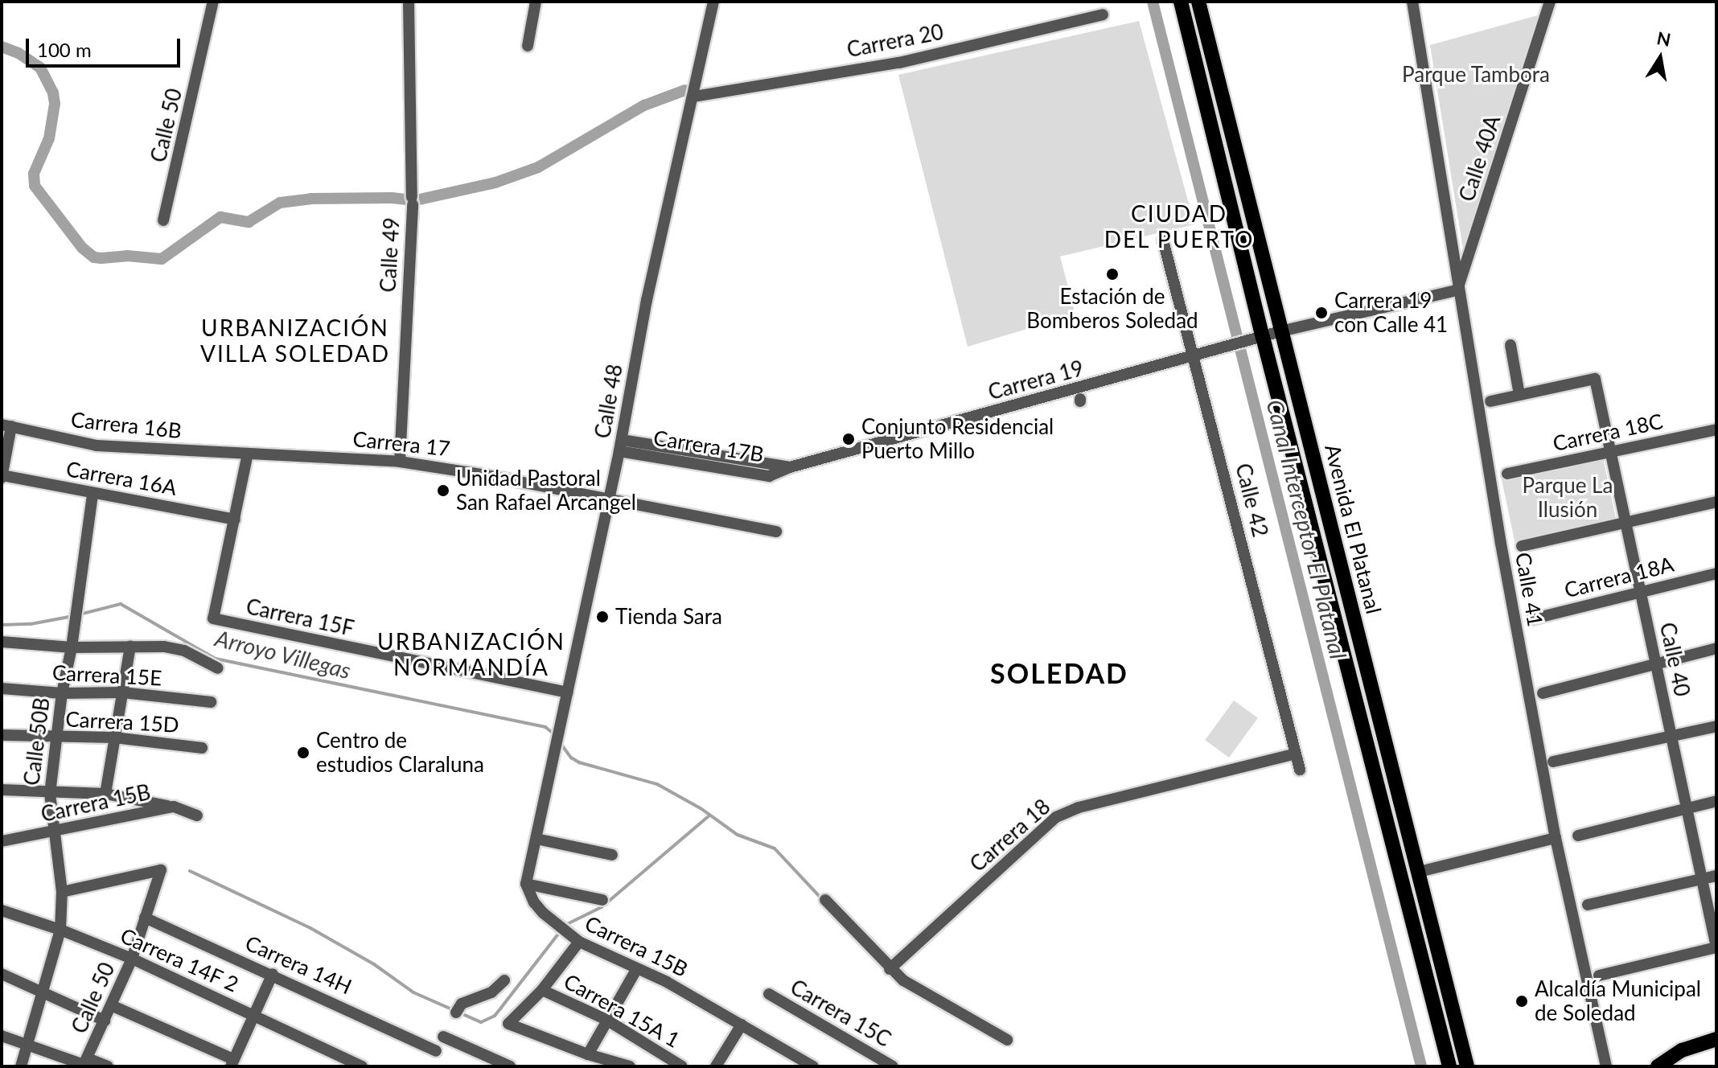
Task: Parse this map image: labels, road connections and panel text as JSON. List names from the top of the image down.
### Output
{
  "streets": {
    "main road": ["Avenida El Platanal"],
    "street": [
      "Carrera 20",
      "Calle 50",
      "Calle 40A",
      "Calle 49",
      "Carrera 19",
      "Calle 48",
      "Carrera 16B",
      "Carrera 18C",
      "Carrera 17",
      "Carrera 16A",
      "Calle 42",
      "Carrera 18A",
      "Calle 41",
      "Carrera 15F",
      "Calle 40",
      "Carrera 15E",
      "Carrera 15D",
      "Calle 50B",
      "Carrera 15B",
      "Carrera 18",
      "Carrera 14F 2",
      "Carrera 14H",
      "Carrera 15A 1",
      "Carrera 15C"
    ]
  },
  "crossings": [
    ["Carrera 20", "Calle 48"],
    ["Calle 50", "Calle 50B"],
    ["Calle 50", "Carrera 14F 2"],
    ["Calle 50", "Carrera 14H"],
    ["Calle 40A", "Carrera 19"],
    ["Calle 40A", "Calle 41"],
    ["Calle 49", "Carrera 17"],
    ["Carrera 19", "Calle 48"],
    ["Carrera 19", "Calle 42"],
    ["Carrera 19", "Avenida El Platanal"],
    ["Carrera 19", "Calle 41"],
    ["Calle 48", "Carrera 17"],
    ["Calle 48", "Carrera 15F"],
    ["Calle 48", "Carrera 15B"],
    ["Carrera 16B", "Carrera 17"],
    ["Carrera 18C", "Calle 40"],
    ["Carrera 16A", "Carrera 15F"],
    ["Carrera 16A", "Calle 50B"],
    ["Calle 42", "Carrera 18"],
    ["Carrera 18A", "Calle 40"],
    ["Carrera 15E", "Calle 50B"],
    ["Carrera 15D", "Calle 50B"],
    ["Calle 50B", "Carrera 15B"],
    ["Calle 50B", "Carrera 14F 2"]
  ],
  "districts": [
    "CIUDAD DEL PUERTO",
    "URBANIZACIÓN VILLA SOLEDAD",
    "URBANIZACIÓN NORMANDÍA",
    "SOLEDAD"
  ],
  "water": ["Canal Interceptor El Platanal", "Arroyo Villegas"],
  "parks": ["Parque Tambora", "Parque La Ilusión"],
  "places": [
    "Estación de Bomberos Soledad",
    "Carrera 19 con Calle 41",
    "Conjunto Residencial Puerto Millo",
    "Unidad Pastoral San Rafael Arcangel",
    "Tienda Sara",
    "Centro de estudios Claraluna",
    "Alcaldía Municipal de Soledad"
  ],
  "scale_bar": "100 m",
  "north": "top"
}
